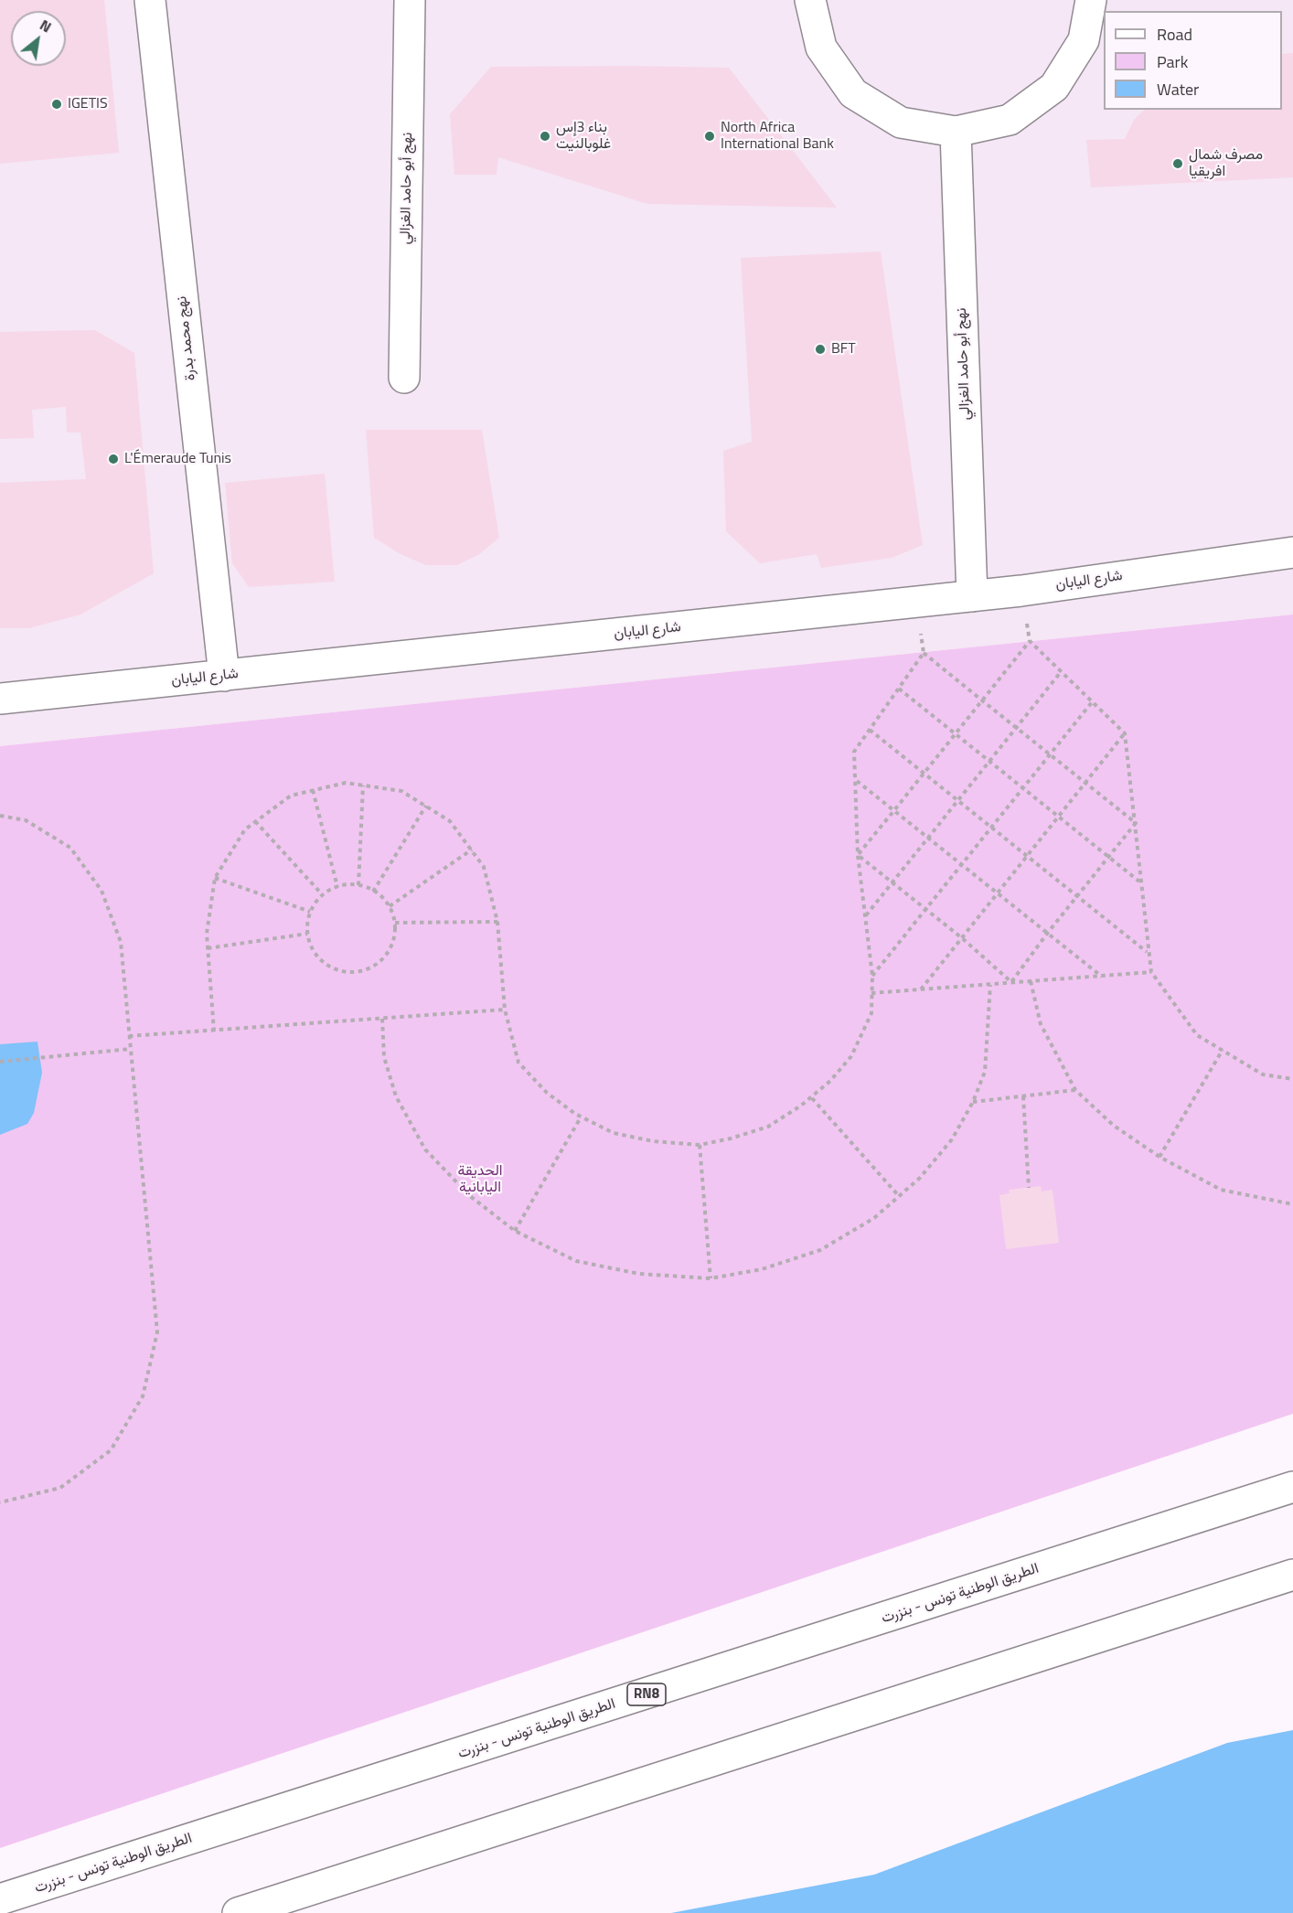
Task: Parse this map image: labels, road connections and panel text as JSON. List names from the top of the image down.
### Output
{
  "streets": {
    "main road": [
      "نهج أبو حامد الغزالي",
      "نهج محمد بدرة",
      "شارع اليابان",
      "الطريق الوطنية تونس - بنزرت",
      "RN8"
    ]
  },
  "crossings": [
    ["نهج أبو حامد الغزالي", "شارع اليابان"],
    ["نهج محمد بدرة", "شارع اليابان"]
  ],
  "parks": ["الحديقة اليابانية"],
  "places": [
    "IGETIS",
    "بناء 3إس غلوبالنيت",
    "North Africa International Bank",
    "مصرف شمال افريقيا",
    "BFT",
    "L'Émeraude Tunis"
  ],
  "legend": ["Road", "Park", "Water"],
  "north": "top right"
}
